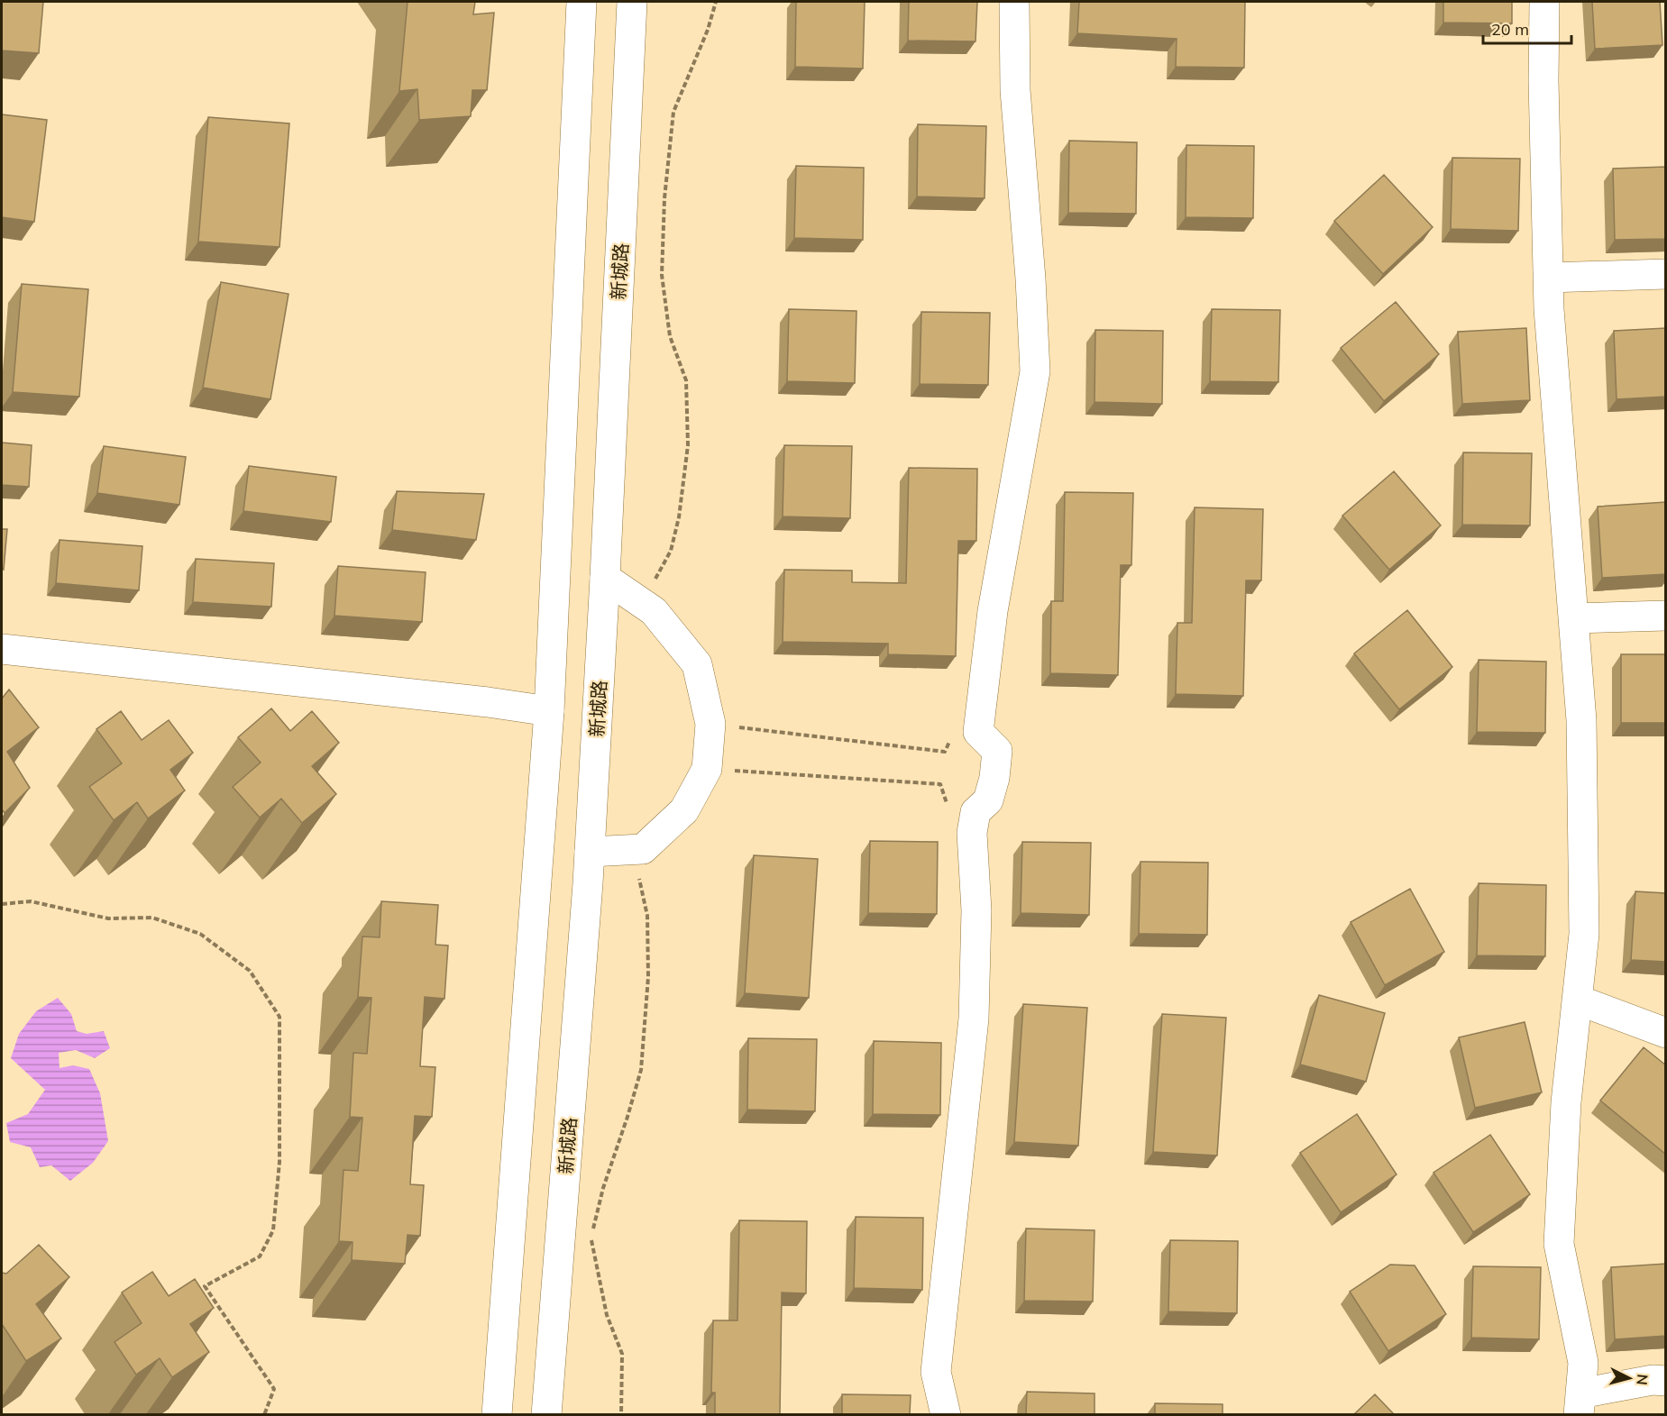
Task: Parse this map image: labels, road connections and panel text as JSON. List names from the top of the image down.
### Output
{
  "streets": {
    "main road": ["新城路"]
  },
  "scale_bar": "20 m",
  "north": "right"
}
